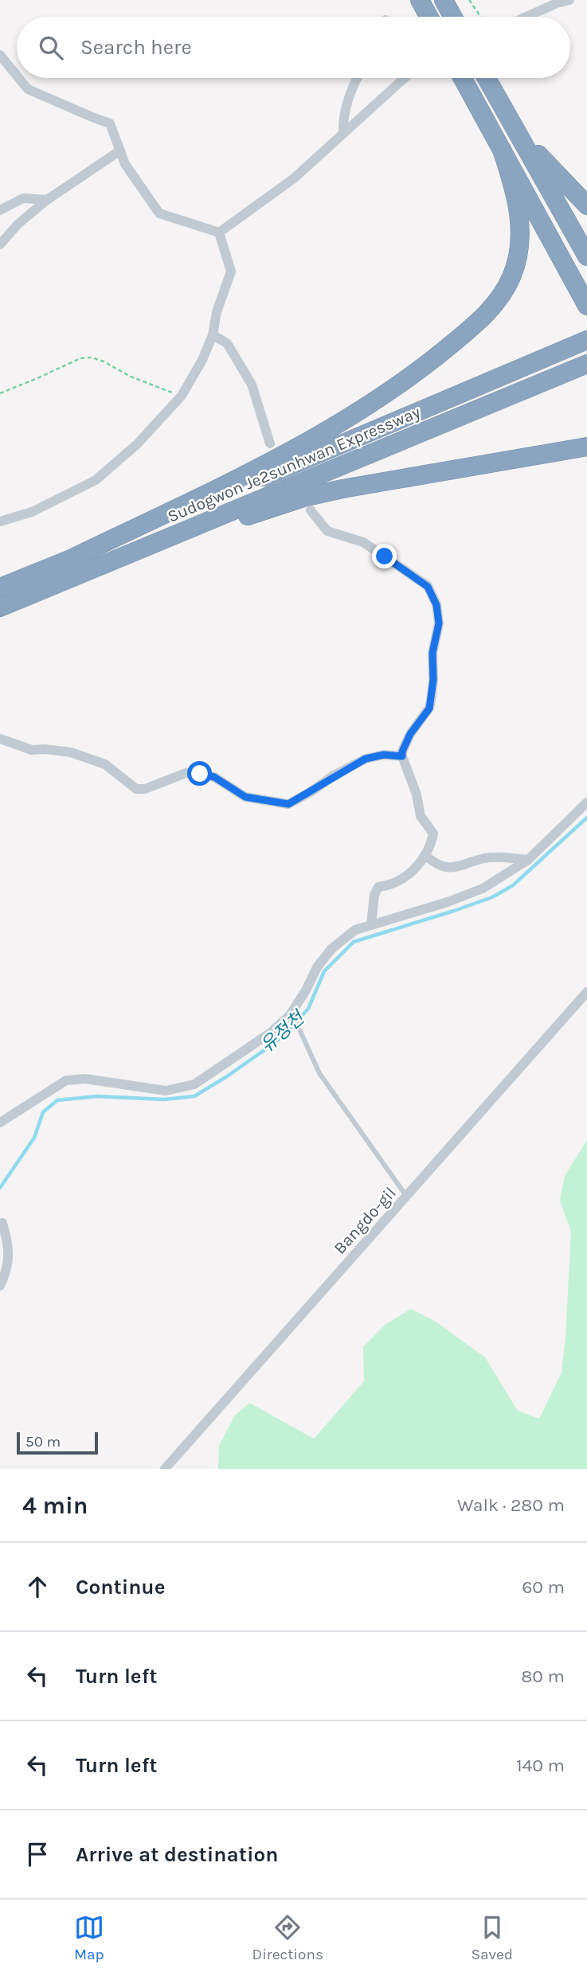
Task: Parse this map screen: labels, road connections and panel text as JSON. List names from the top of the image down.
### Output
{
  "streets": {
    "highway": ["Sudogwon Je2sunhwan Expressway"],
    "street": ["Bangdo-gil"]
  },
  "water": ["유정천"],
  "scale_bar": "50 m",
  "page": {
    "search": "Search here",
    "scale": "50 m",
    "heading": ["4 min", "Walk · 280 m"],
    "list": [
      ["Continue", "60 m"],
      ["Turn left", "80 m"],
      ["Turn left", "140 m"],
      "Arrive at destination"
    ],
    "nav": ["Map", "Directions", "Saved"]
  }
}
